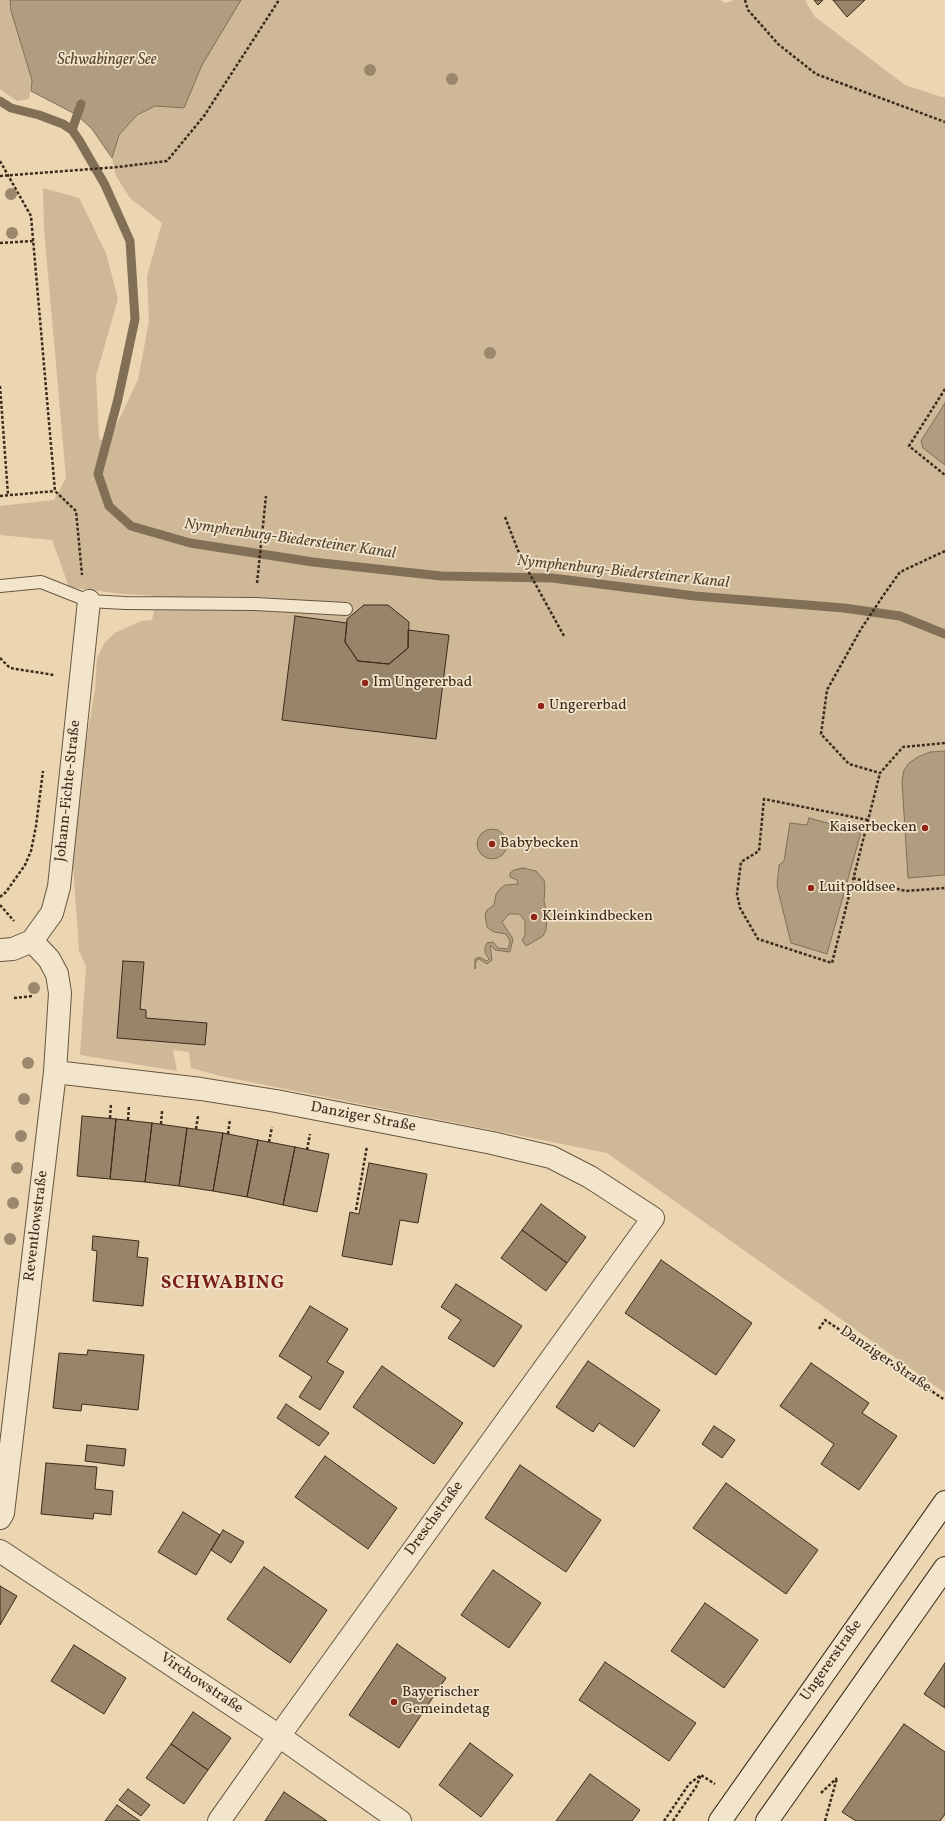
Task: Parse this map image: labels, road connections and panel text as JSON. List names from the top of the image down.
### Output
{
  "streets": {
    "street": [
      "Johann-Fichte-Straße",
      "Danziger Straße",
      "Reventlowstraße",
      "Dreschstraße",
      "Ungererstraße",
      "Virchowstraße"
    ]
  },
  "crossings": [
    ["Johann-Fichte-Straße", "Reventlowstraße"],
    ["Danziger Straße", "Reventlowstraße"],
    ["Danziger Straße", "Dreschstraße"],
    ["Dreschstraße", "Virchowstraße"]
  ],
  "districts": ["SCHWABING"],
  "water": ["Schwabinger See", "Nymphenburg-Biedersteiner Kanal"],
  "places": [
    "Im Ungererbad",
    "Ungererbad",
    "Kaiserbecken",
    "Babybecken",
    "Luitpoldsee",
    "Kleinkindbecken",
    "Bayerischer Gemeindetag"
  ]
}
